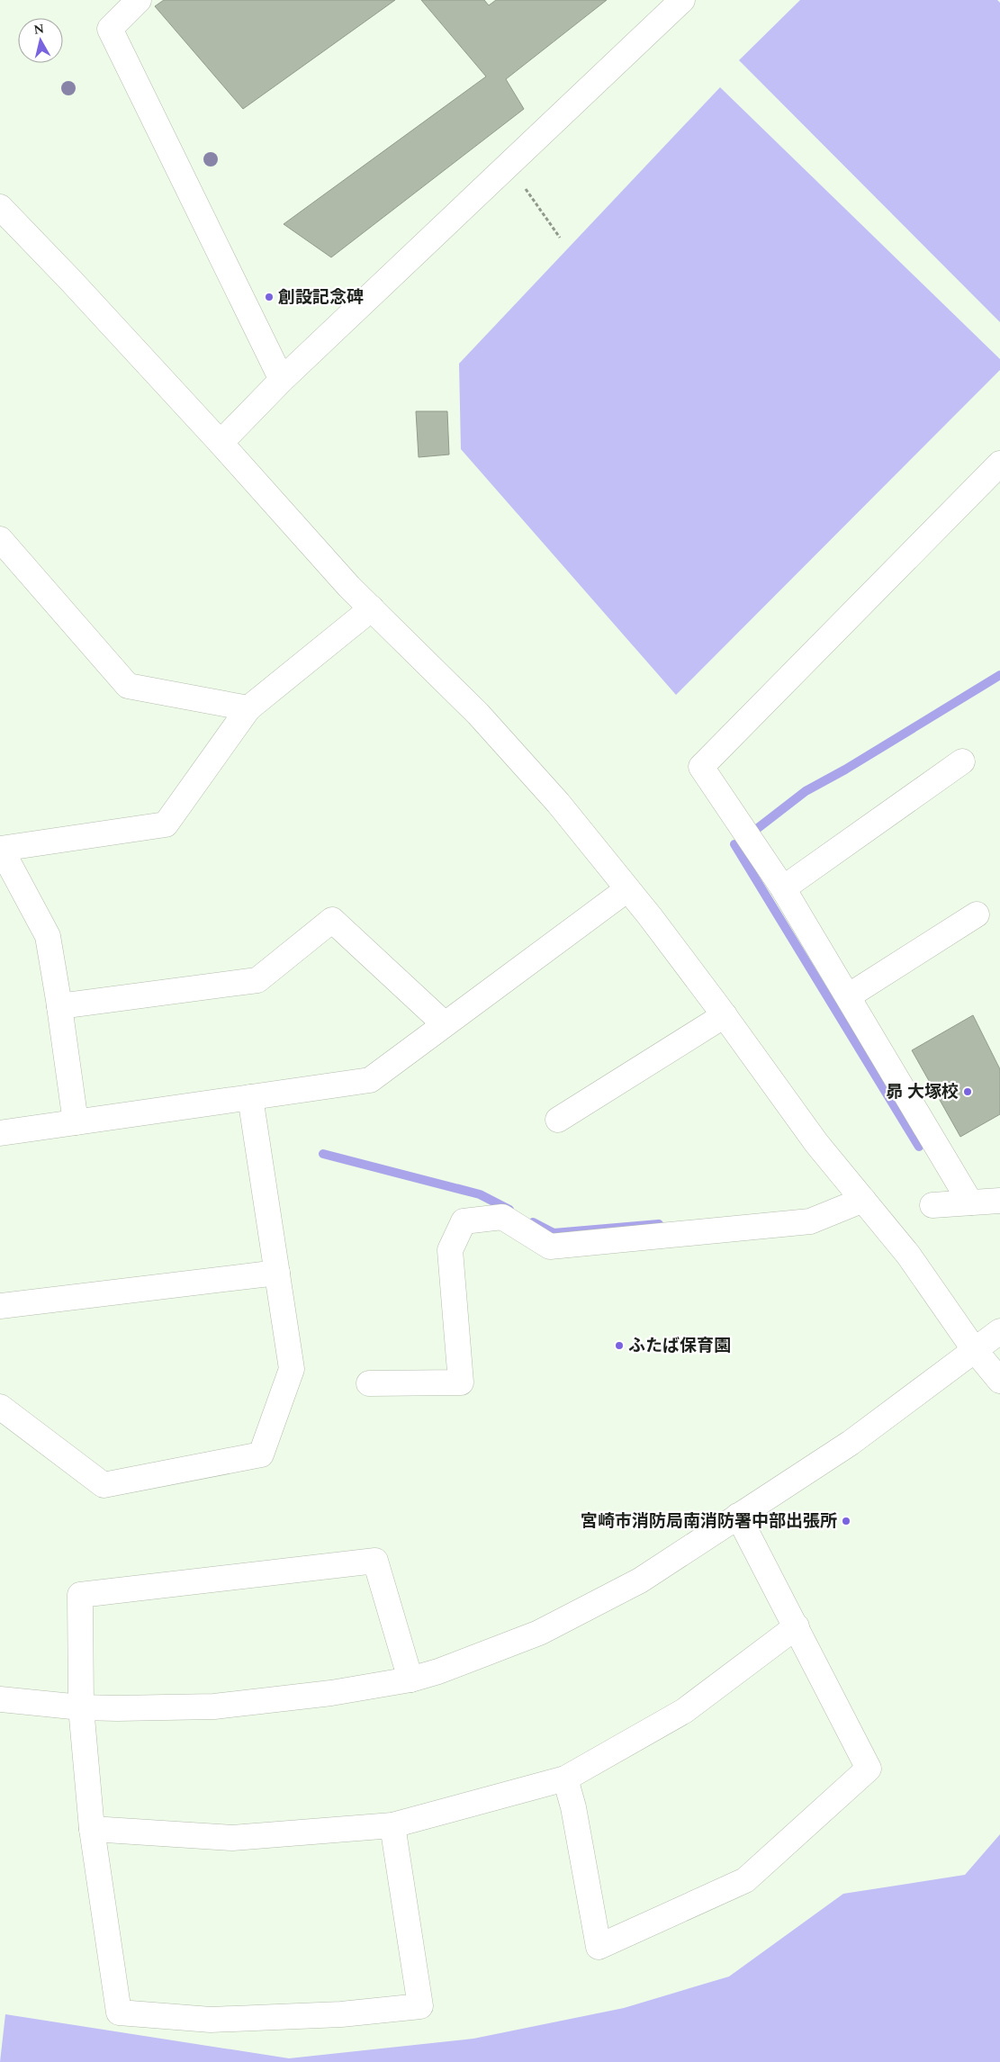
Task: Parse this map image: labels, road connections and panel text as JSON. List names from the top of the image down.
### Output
{
  "places": [
    "創設記念碑",
    "昴 大塚校",
    "ふたば保育園",
    "宮崎市消防局南消防署中部出張所"
  ],
  "north": "top"
}
